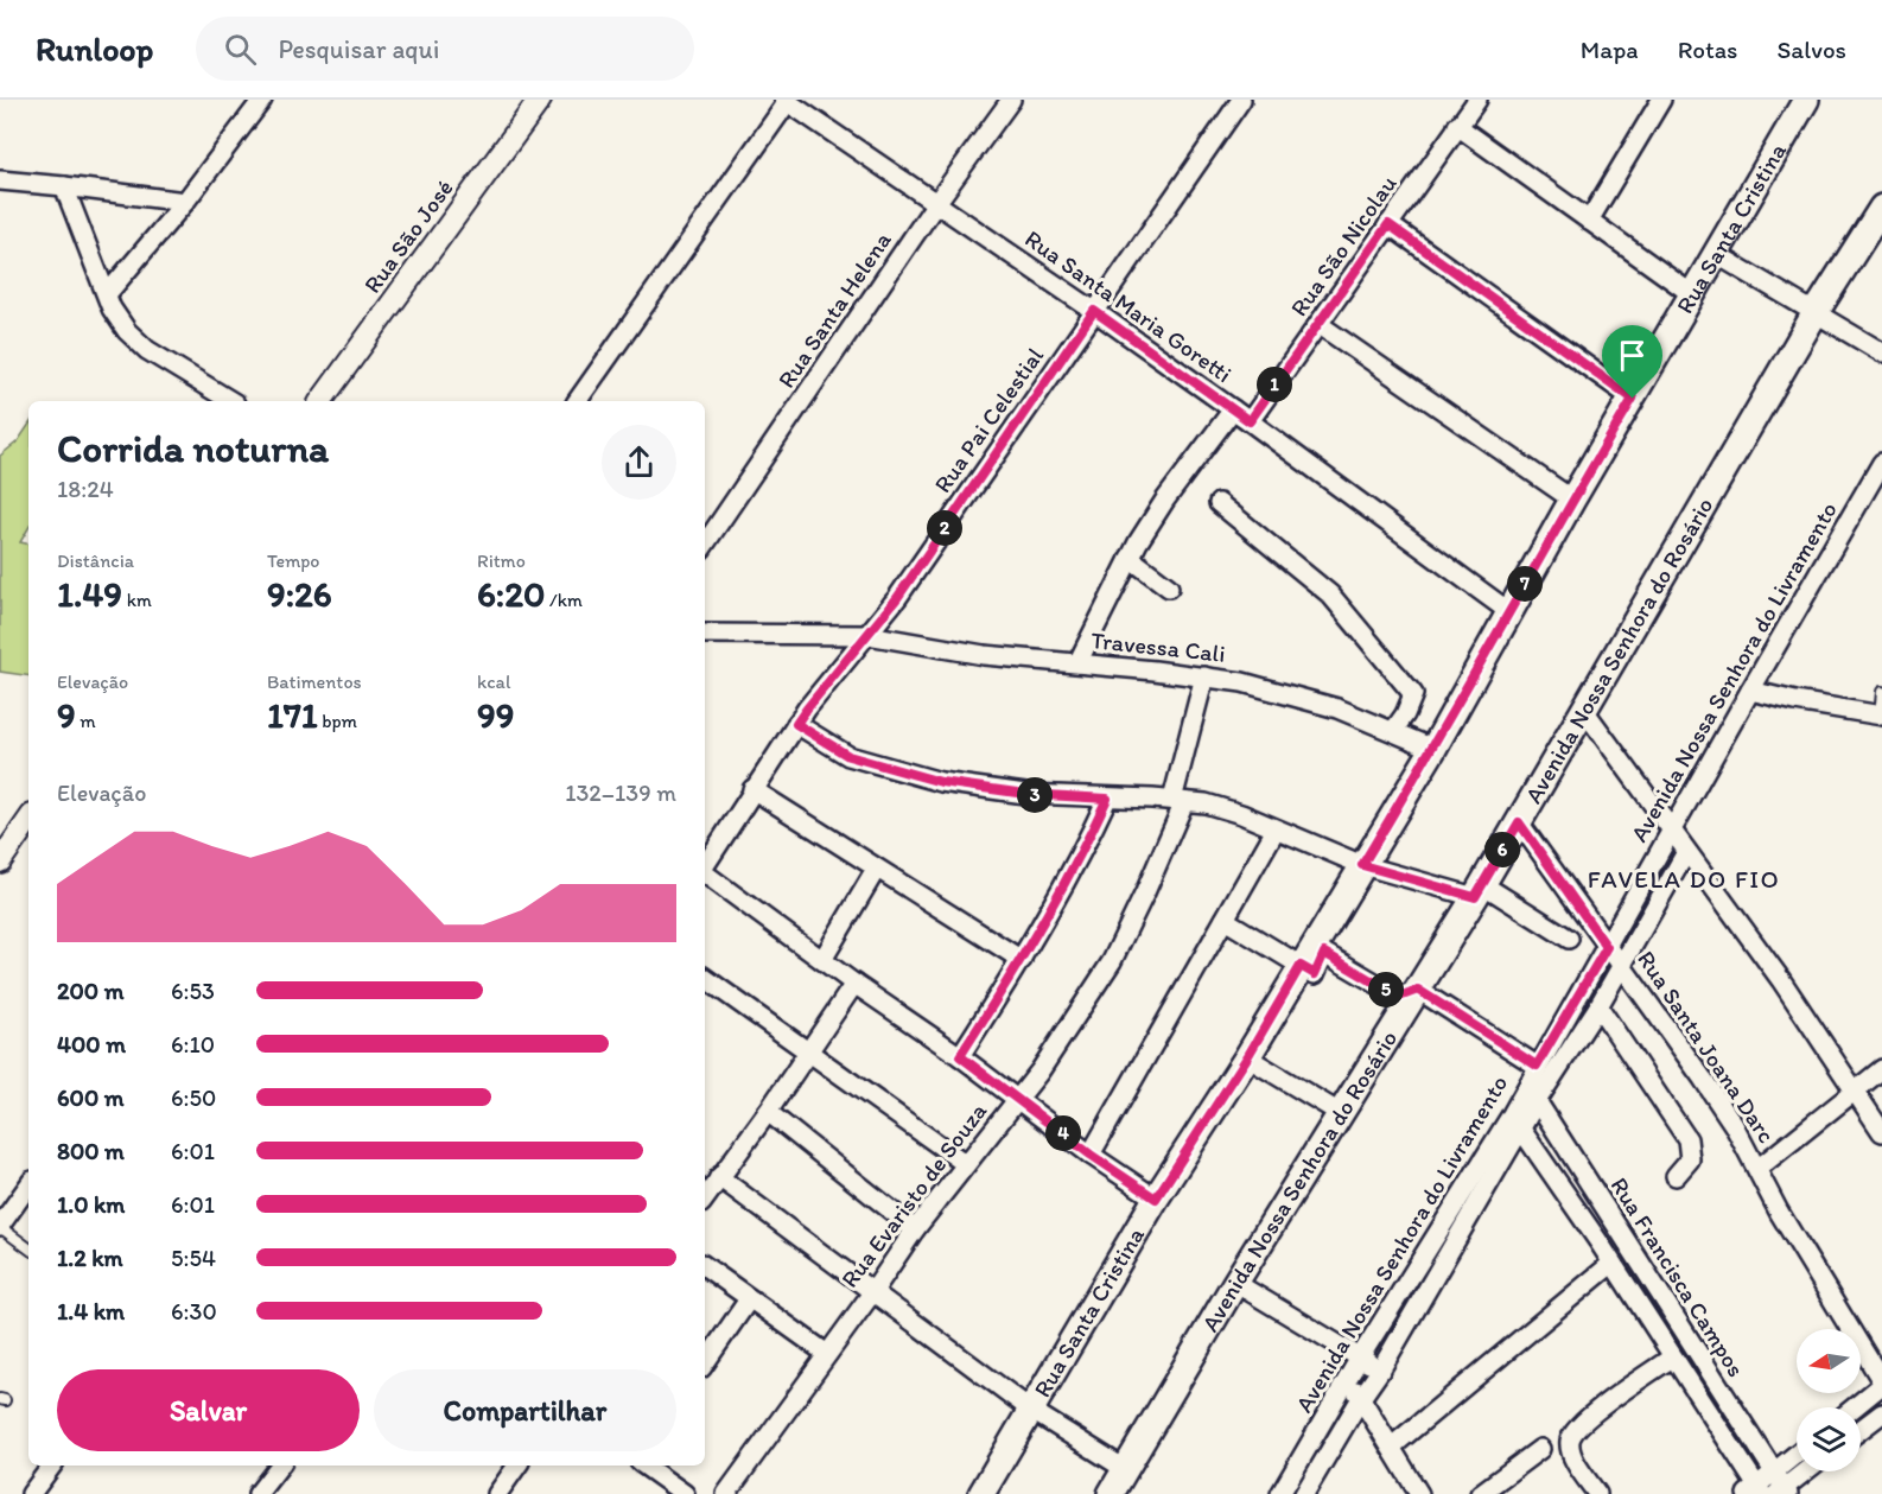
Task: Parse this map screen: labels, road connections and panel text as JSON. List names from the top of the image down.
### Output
{
  "streets": {
    "main road": ["Rua Santa Cristina", "Avenida Nossa Senhora do Rosário"],
    "street": [
      "Rua São José",
      "Rua São Nicolau",
      "Rua Santa Maria Goretti",
      "Rua Santa Helena",
      "Rua Pai Celestial",
      "Travessa Cali",
      "Avenida Nossa Senhora do Livramento",
      "Rua Santa Joana Darc",
      "Rua Evaristo de Souza",
      "Rua Francisca Campos"
    ]
  },
  "crossings": [
    ["Rua Santa Cristina", "Rua Santa Maria Goretti"],
    ["Rua Santa Cristina", "Travessa Cali"],
    ["Rua São Nicolau", "Rua Santa Maria Goretti"],
    ["Rua Santa Maria Goretti", "Rua Santa Helena"],
    ["Rua Santa Maria Goretti", "Rua Pai Celestial"],
    ["Rua Pai Celestial", "Travessa Cali"],
    ["Travessa Cali", "Rua Evaristo de Souza"],
    ["Avenida Nossa Senhora do Rosário", "Rua Santa Joana Darc"],
    ["Avenida Nossa Senhora do Livramento", "Rua Santa Joana Darc"],
    ["Avenida Nossa Senhora do Livramento", "Rua Francisca Campos"]
  ],
  "districts": ["FAVELA DO FIO"],
  "north": "left",
  "page": {
    "header": "Runloop",
    "search": "Pesquisar aqui",
    "nav": ["Mapa", "Rotas", "Salvos"],
    "pins": [
      "1",
      "2",
      "7",
      "3",
      "6",
      "5",
      "4"
    ],
    "heading": ["Corrida noturna", "18:24"],
    "stats": [
      ["Distância", "1.49 km"],
      ["Tempo", "9:26"],
      ["Ritmo", "6:20 /km"],
      ["Elevação", "9 m"],
      ["Batimentos", "171 bpm"],
      ["kcal", "99"]
    ],
    "chart": ["Elevação", "132–139 m"],
    "list": [
      {
        "name": "200 m",
        "note": "6:53"
      },
      {
        "name": "400 m",
        "note": "6:10"
      },
      {
        "name": "600 m",
        "note": "6:50"
      },
      {
        "name": "800 m",
        "note": "6:01"
      },
      {
        "name": "1.0 km",
        "note": "6:01"
      },
      {
        "name": "1.2 km",
        "note": "5:54"
      },
      {
        "name": "1.4 km",
        "note": "6:30"
      }
    ],
    "buttons": ["Salvar", "Compartilhar"]
  }
}
